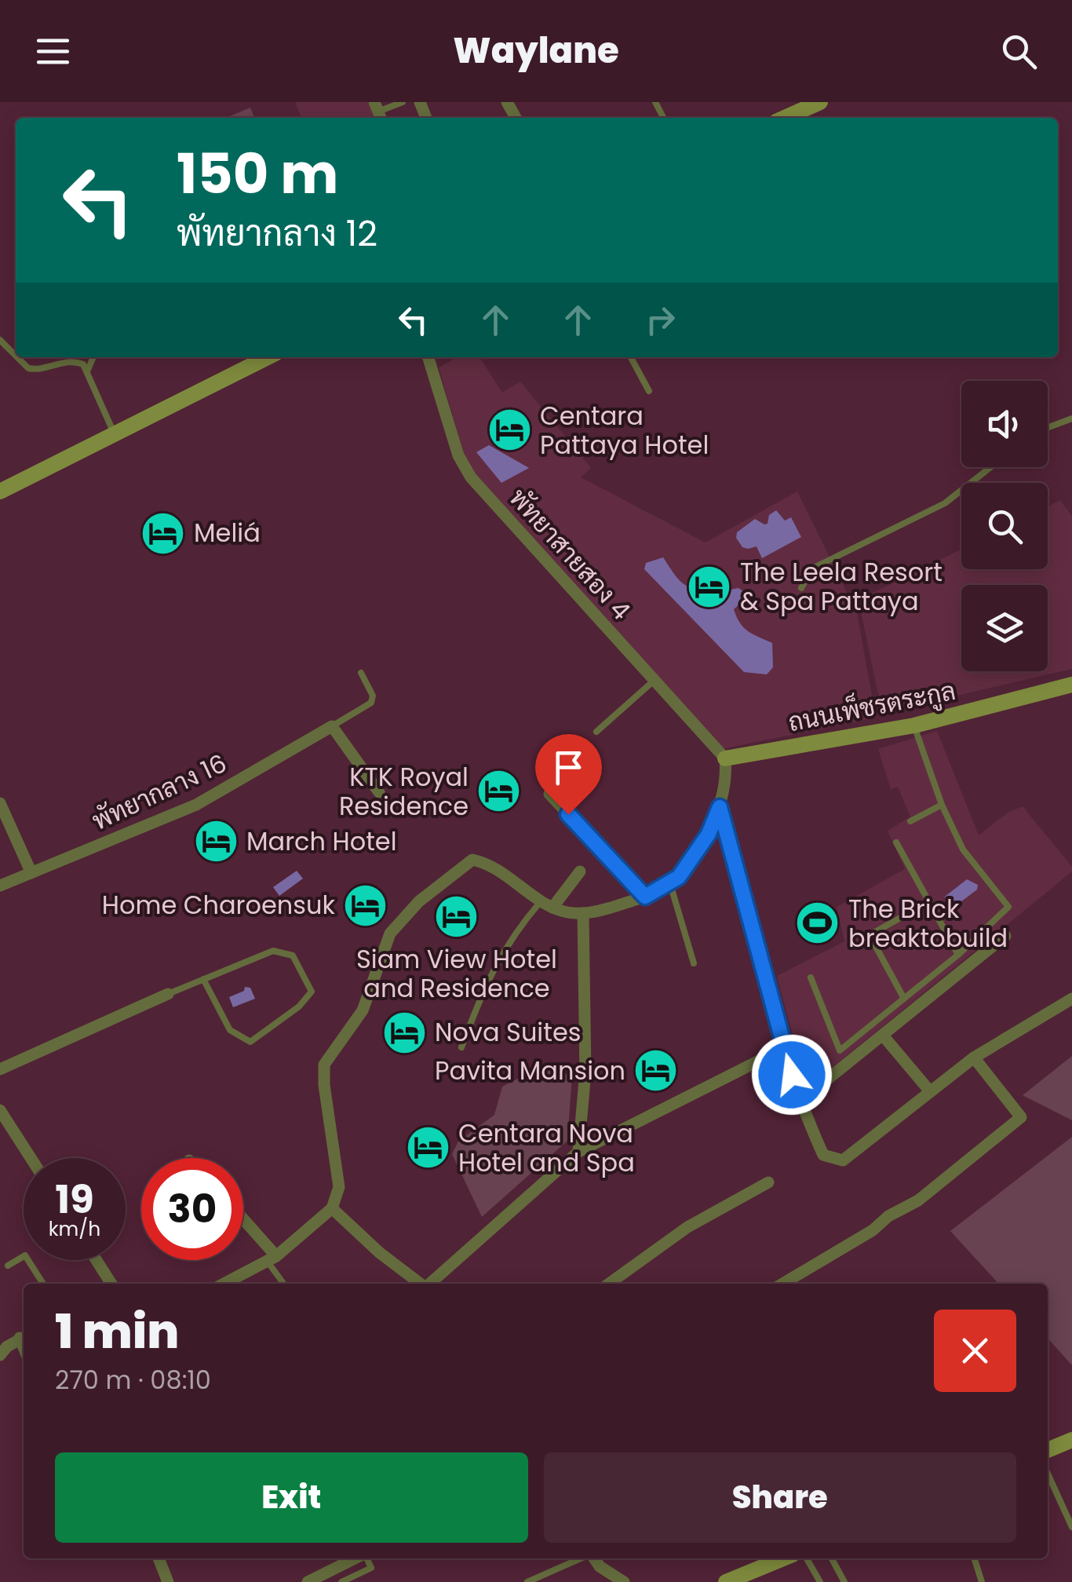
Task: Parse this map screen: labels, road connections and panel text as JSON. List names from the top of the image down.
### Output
{
  "streets": {
    "main road": ["ถนนเพ็ชรตระกูล"],
    "street": ["พัทยาสายสอง 4", "พัทยากลาง 16"]
  },
  "crossings": [
    ["พัทยาสายสอง 4", "ถนนเพ็ชรตระกูล"]
  ],
  "places": {
    "hotel": [
      "Centara Pattaya Hotel",
      "Meliá",
      "The Leela Resort & Spa Pattaya",
      "KTK Royal Residence",
      "March Hotel",
      "Home Charoensuk",
      "Siam View Hotel and Residence",
      "Nova Suites",
      "Pavita Mansion",
      "Centara Nova Hotel and Spa"
    ],
    "sports": ["The Brick breaktobuild"]
  },
  "page": {
    "header": "Waylane",
    "turn": ["150 m", "พัทยากลาง 12"],
    "speed": "19 km/h",
    "limit": "30",
    "heading": ["1 min", "270 m · 08:10"],
    "buttons": ["Exit", "Share"]
  }
}
